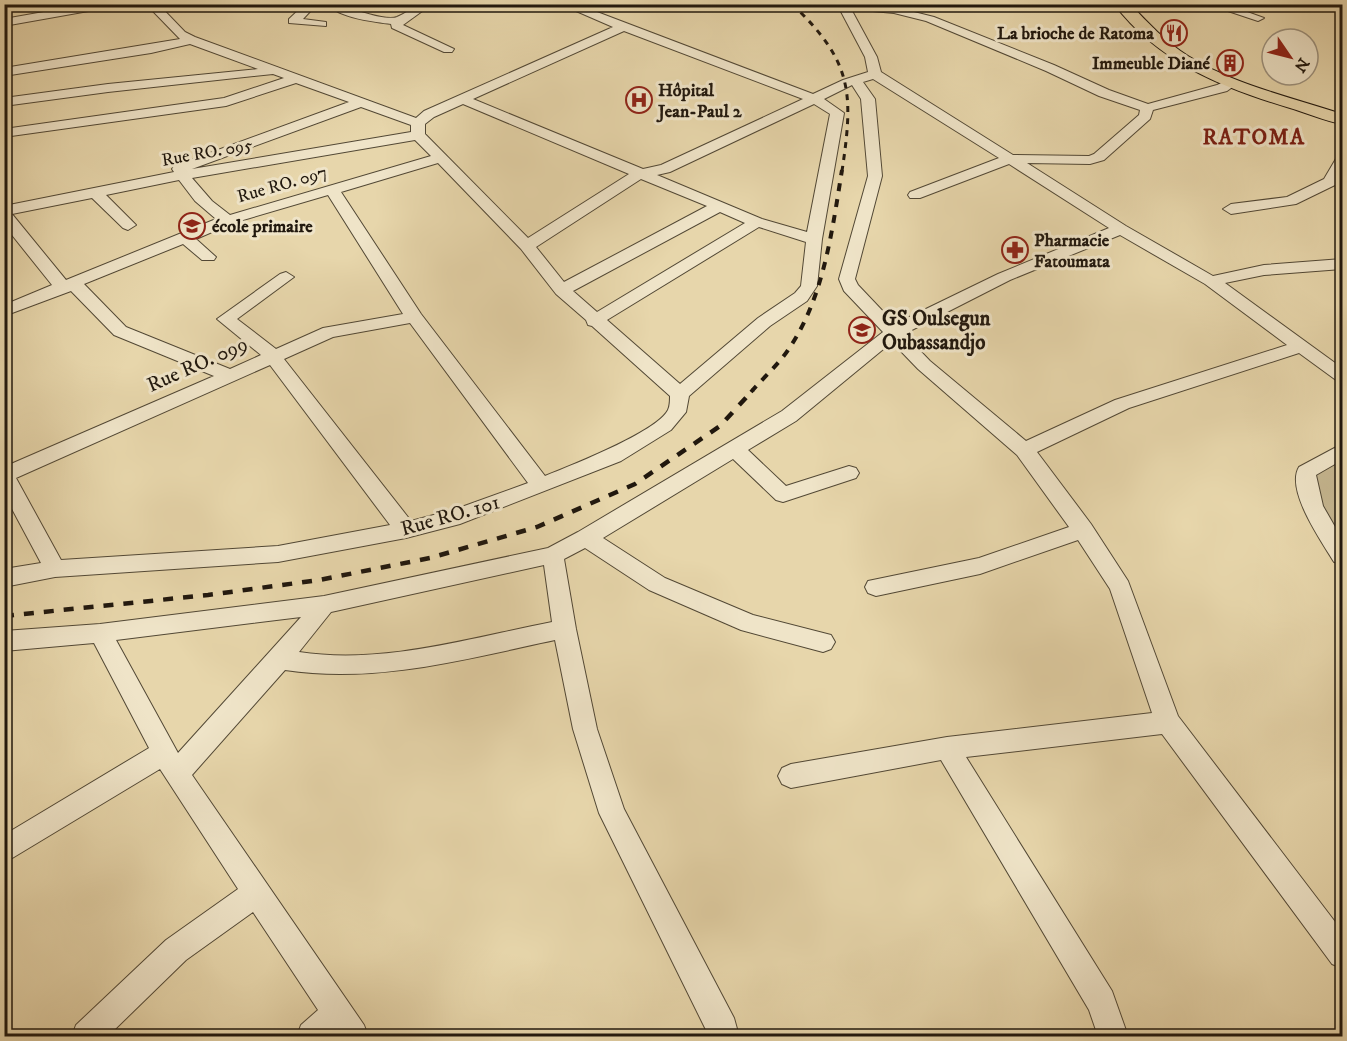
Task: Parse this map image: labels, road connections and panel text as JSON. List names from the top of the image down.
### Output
{
  "streets": {
    "street": [
      "Rue RO. 095",
      "Rue RO. 097",
      "Rue RO. 099",
      "Rue RO. 101"
    ]
  },
  "districts": ["RATOMA"],
  "places": {
    "restaurant": ["La brioche de Ratoma"],
    "building": ["Immeuble Diané"],
    "hospital": ["Hôpital Jean-Paul 2"],
    "school or university": ["école primaire", "GS Oulsegun Oubassandjo"],
    "pharmacy": ["Pharmacie Fatoumata"]
  },
  "north": "bottom right"
}
